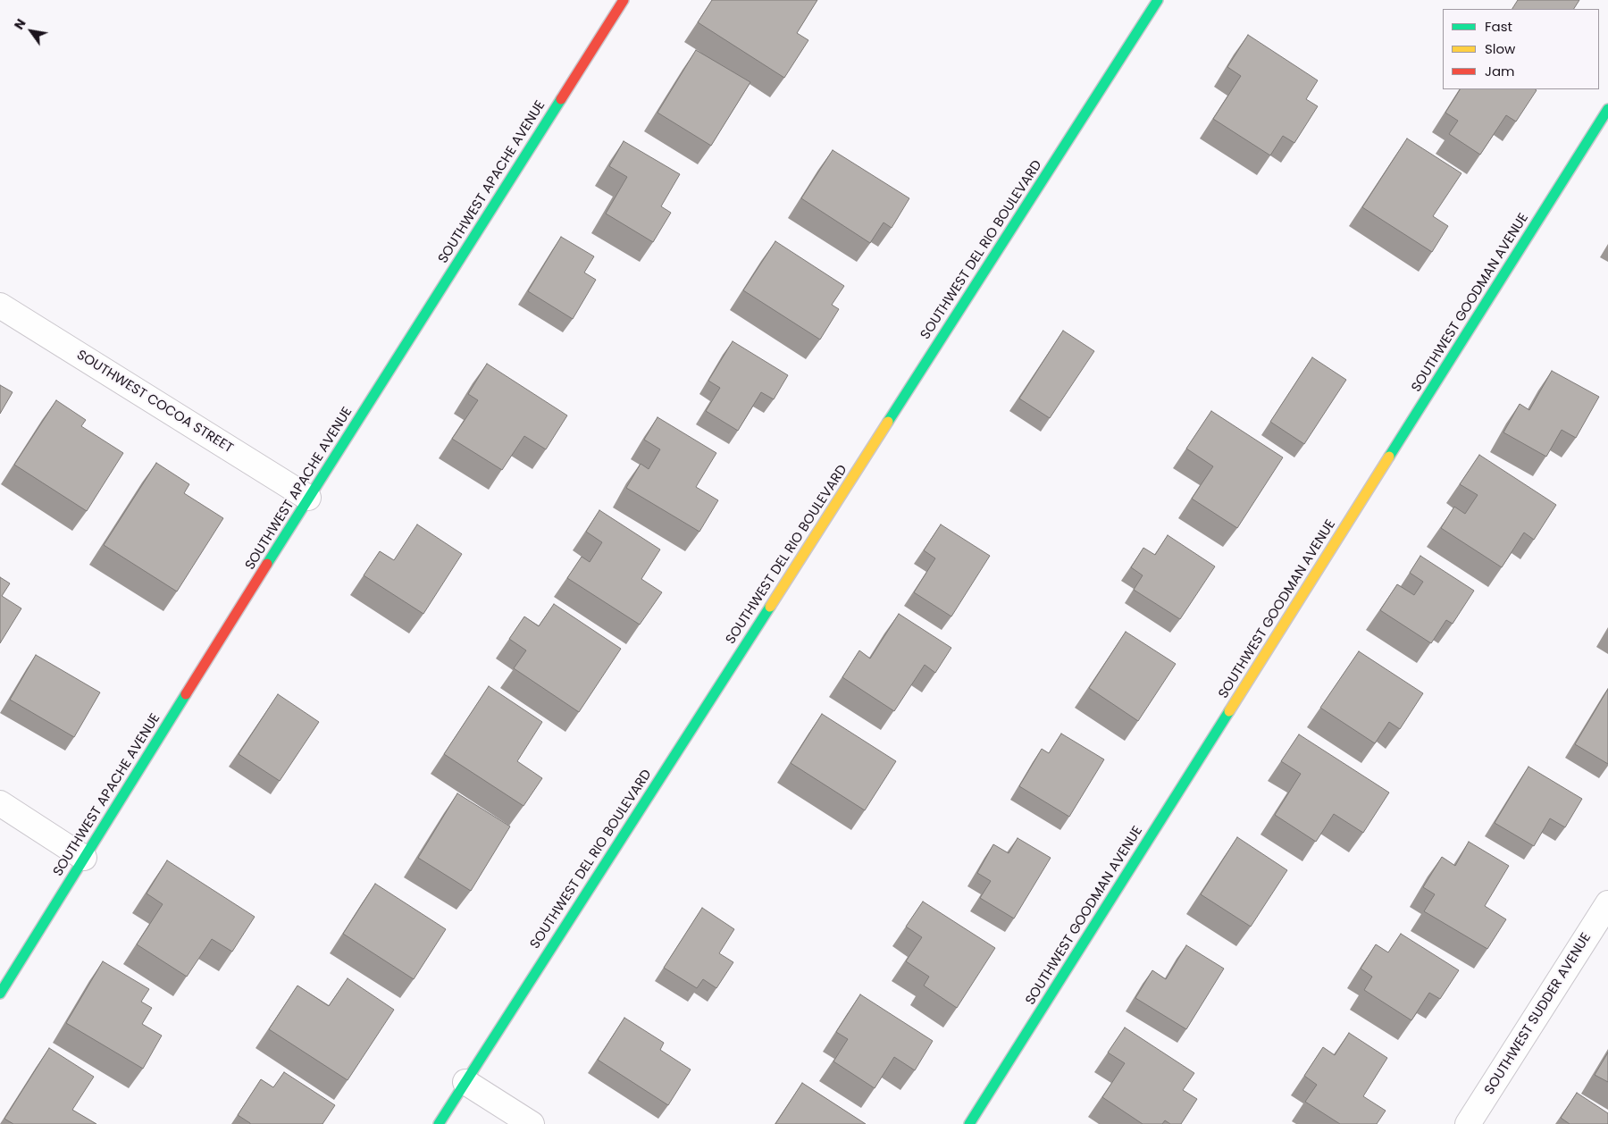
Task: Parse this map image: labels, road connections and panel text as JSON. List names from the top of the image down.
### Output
{
  "streets": {
    "street": [
      "SOUTHWEST APACHE AVENUE",
      "SOUTHWEST DEL RIO BOULEVARD",
      "SOUTHWEST GOODMAN AVENUE",
      "SOUTHWEST COCOA STREET",
      "SOUTHWEST SUDDER AVENUE"
    ]
  },
  "crossings": [
    ["SOUTHWEST APACHE AVENUE", "SOUTHWEST COCOA STREET"]
  ],
  "legend": ["Fast", "Slow", "Jam"],
  "north": "top left"
}
